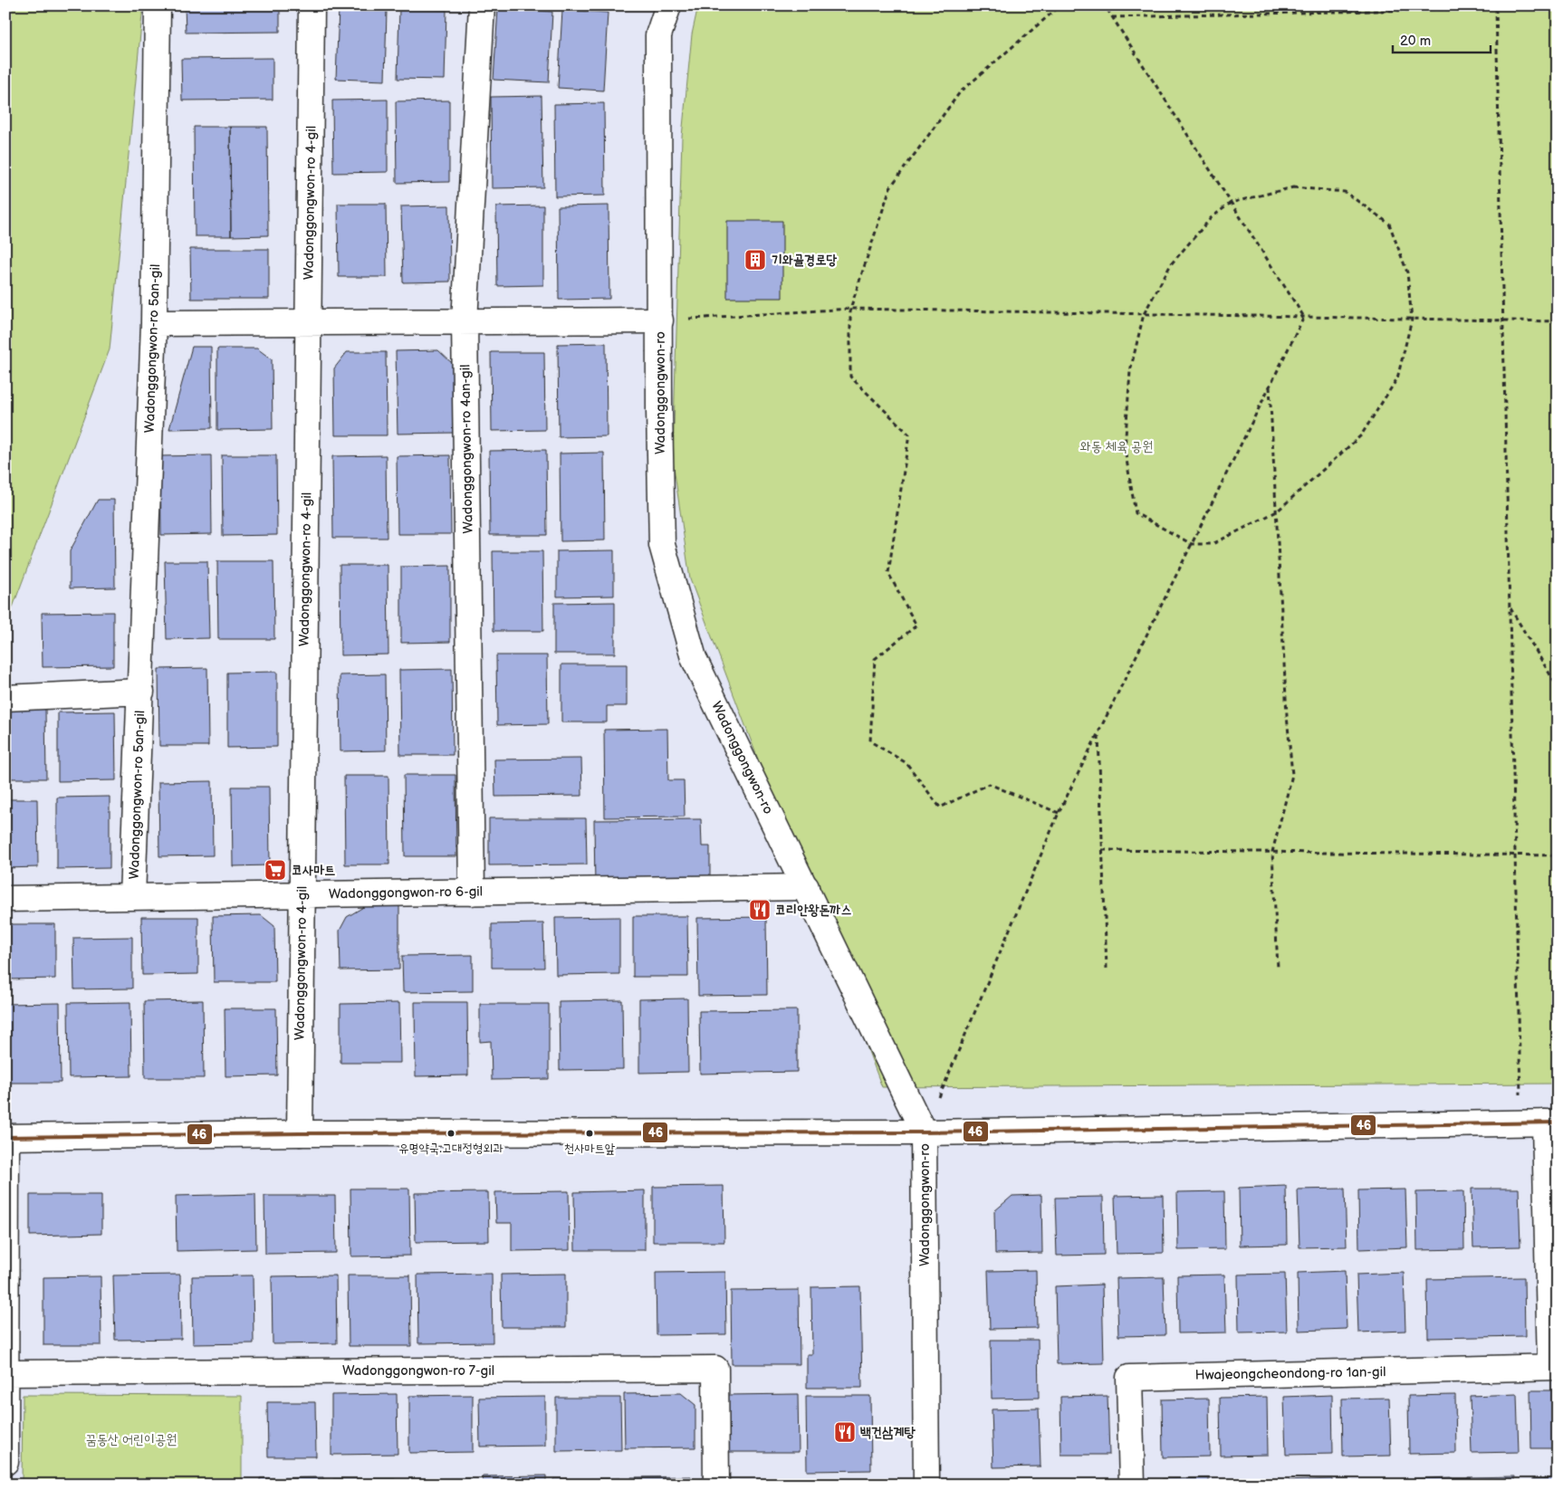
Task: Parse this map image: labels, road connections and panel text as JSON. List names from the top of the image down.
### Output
{
  "streets": {
    "street": [
      "Wadonggongwon-ro 4-gil",
      "Wadonggongwon-ro 5an-gil",
      "Wadonggongwon-ro",
      "Wadonggongwon-ro 4an-gil",
      "Wadonggongwon-ro 6-gil",
      "Wadonggongwon-ro 7-gil",
      "Hwajeongcheondong-ro 1an-gil"
    ]
  },
  "crossings": [
    ["Wadonggongwon-ro 4-gil", "Wadonggongwon-ro 6-gil"],
    ["Wadonggongwon-ro 5an-gil", "Wadonggongwon-ro 6-gil"],
    ["Wadonggongwon-ro", "Wadonggongwon-ro 6-gil"],
    ["Wadonggongwon-ro 4an-gil", "Wadonggongwon-ro 6-gil"]
  ],
  "parks": ["와동 체육 공원", "꿈동산 어린이공원"],
  "places": {
    "building": ["기와골경로당"],
    "supermarket": ["코사마트"],
    "restaurant": ["코리안왕돈까스", "백건삼계탕"],
    "other": ["유명약국.고대정형외과", "천사마트앞"]
  },
  "lines": ["transit line 46"],
  "scale_bar": "20 m"
}
